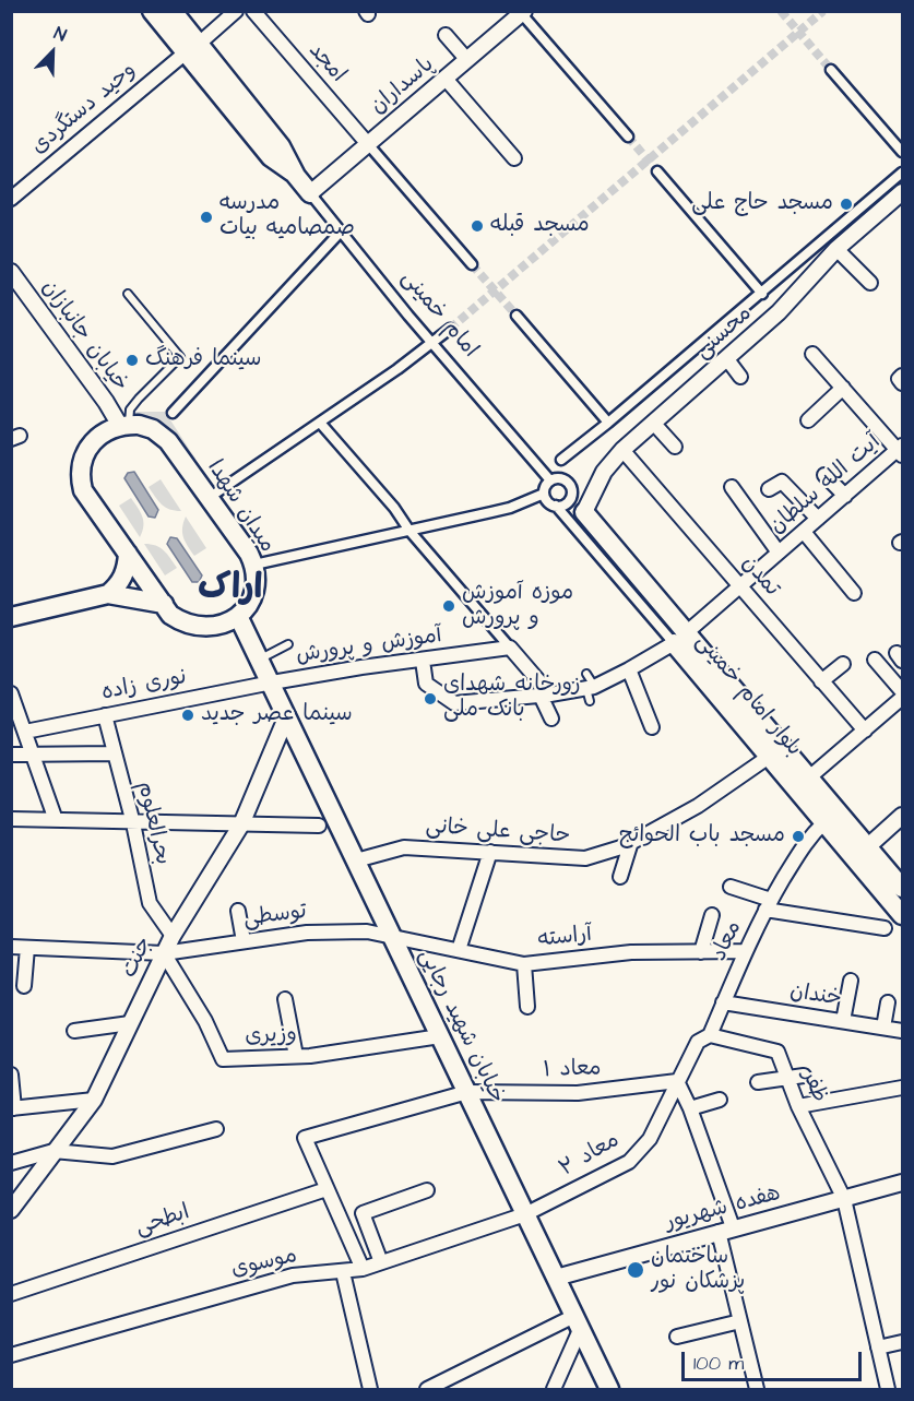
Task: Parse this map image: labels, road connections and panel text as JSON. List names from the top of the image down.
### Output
{
  "streets": {
    "main road": [
      "امام خمینی",
      "میدان شهدا",
      "بلوار امام خمینی",
      "خیابان شهید رجایی"
    ],
    "street": [
      "امجد",
      "پاسداران",
      "وحید دستگردی",
      "محسنی",
      "خیابان جانبازان",
      "آیت الله سلطان",
      "تمدن",
      "آموزش و پرورش",
      "نوری زاده",
      "بحرالعلوم",
      "حاجی علی خانی",
      "توسطی",
      "آراسته",
      "معاد",
      "جنت",
      "خندان",
      "وزیری",
      "معاد ۱",
      "ظفر",
      "معاد ۲",
      "هفده شهریور",
      "ابطحی",
      "موسوی"
    ]
  },
  "crossings": [
    ["امجد", "پاسداران"],
    ["پاسداران", "امام خمینی"],
    ["وحید دستگردی", "امام خمینی"],
    ["امام خمینی", "بلوار امام خمینی"],
    ["محسنی", "تمدن"],
    ["محسنی", "بلوار امام خمینی"],
    ["خیابان جانبازان", "میدان شهدا"],
    ["آیت الله سلطان", "تمدن"],
    ["آیت الله سلطان", "بلوار امام خمینی"],
    ["میدان شهدا", "خیابان شهید رجایی"],
    ["آموزش و پرورش", "نوری زاده"],
    ["آموزش و پرورش", "خیابان شهید رجایی"],
    ["نوری زاده", "بحرالعلوم"],
    ["نوری زاده", "خیابان شهید رجایی"],
    ["بلوار امام خمینی", "حاجی علی خانی"],
    ["بلوار امام خمینی", "معاد"],
    ["بحرالعلوم", "جنت"],
    ["حاجی علی خانی", "خیابان شهید رجایی"],
    ["توسطی", "آراسته"],
    ["توسطی", "جنت"],
    ["توسطی", "خیابان شهید رجایی"],
    ["توسطی", "وزیری"],
    ["آراسته", "معاد"],
    ["آراسته", "خیابان شهید رجایی"],
    ["معاد", "خندان"],
    ["معاد", "معاد ۱"],
    ["معاد", "ظفر"],
    ["معاد", "معاد ۲"],
    ["جنت", "خیابان شهید رجایی"],
    ["جنت", "وزیری"],
    ["خیابان شهید رجایی", "وزیری"],
    ["خیابان شهید رجایی", "معاد ۱"],
    ["خیابان شهید رجایی", "معاد ۲"],
    ["خیابان شهید رجایی", "هفده شهریور"],
    ["خیابان شهید رجایی", "موسوی"],
    ["معاد ۱", "معاد ۲"],
    ["ظفر", "هفده شهریور"],
    ["معاد ۲", "موسوی"]
  ],
  "districts": ["اراک"],
  "places": [
    "مسجد حاج علی",
    "مدرسه صمصامیه بیات",
    "مسجد قبله",
    "سینما فرهنگ",
    "موزه آموزش و پرورش",
    "زورخانه شهدای بانک ملی",
    "سینما عصر جدید",
    "مسجد باب الحوائج",
    "ساختمان پزشکان نور"
  ],
  "scale_bar": "100 m",
  "north": "top right"
}
